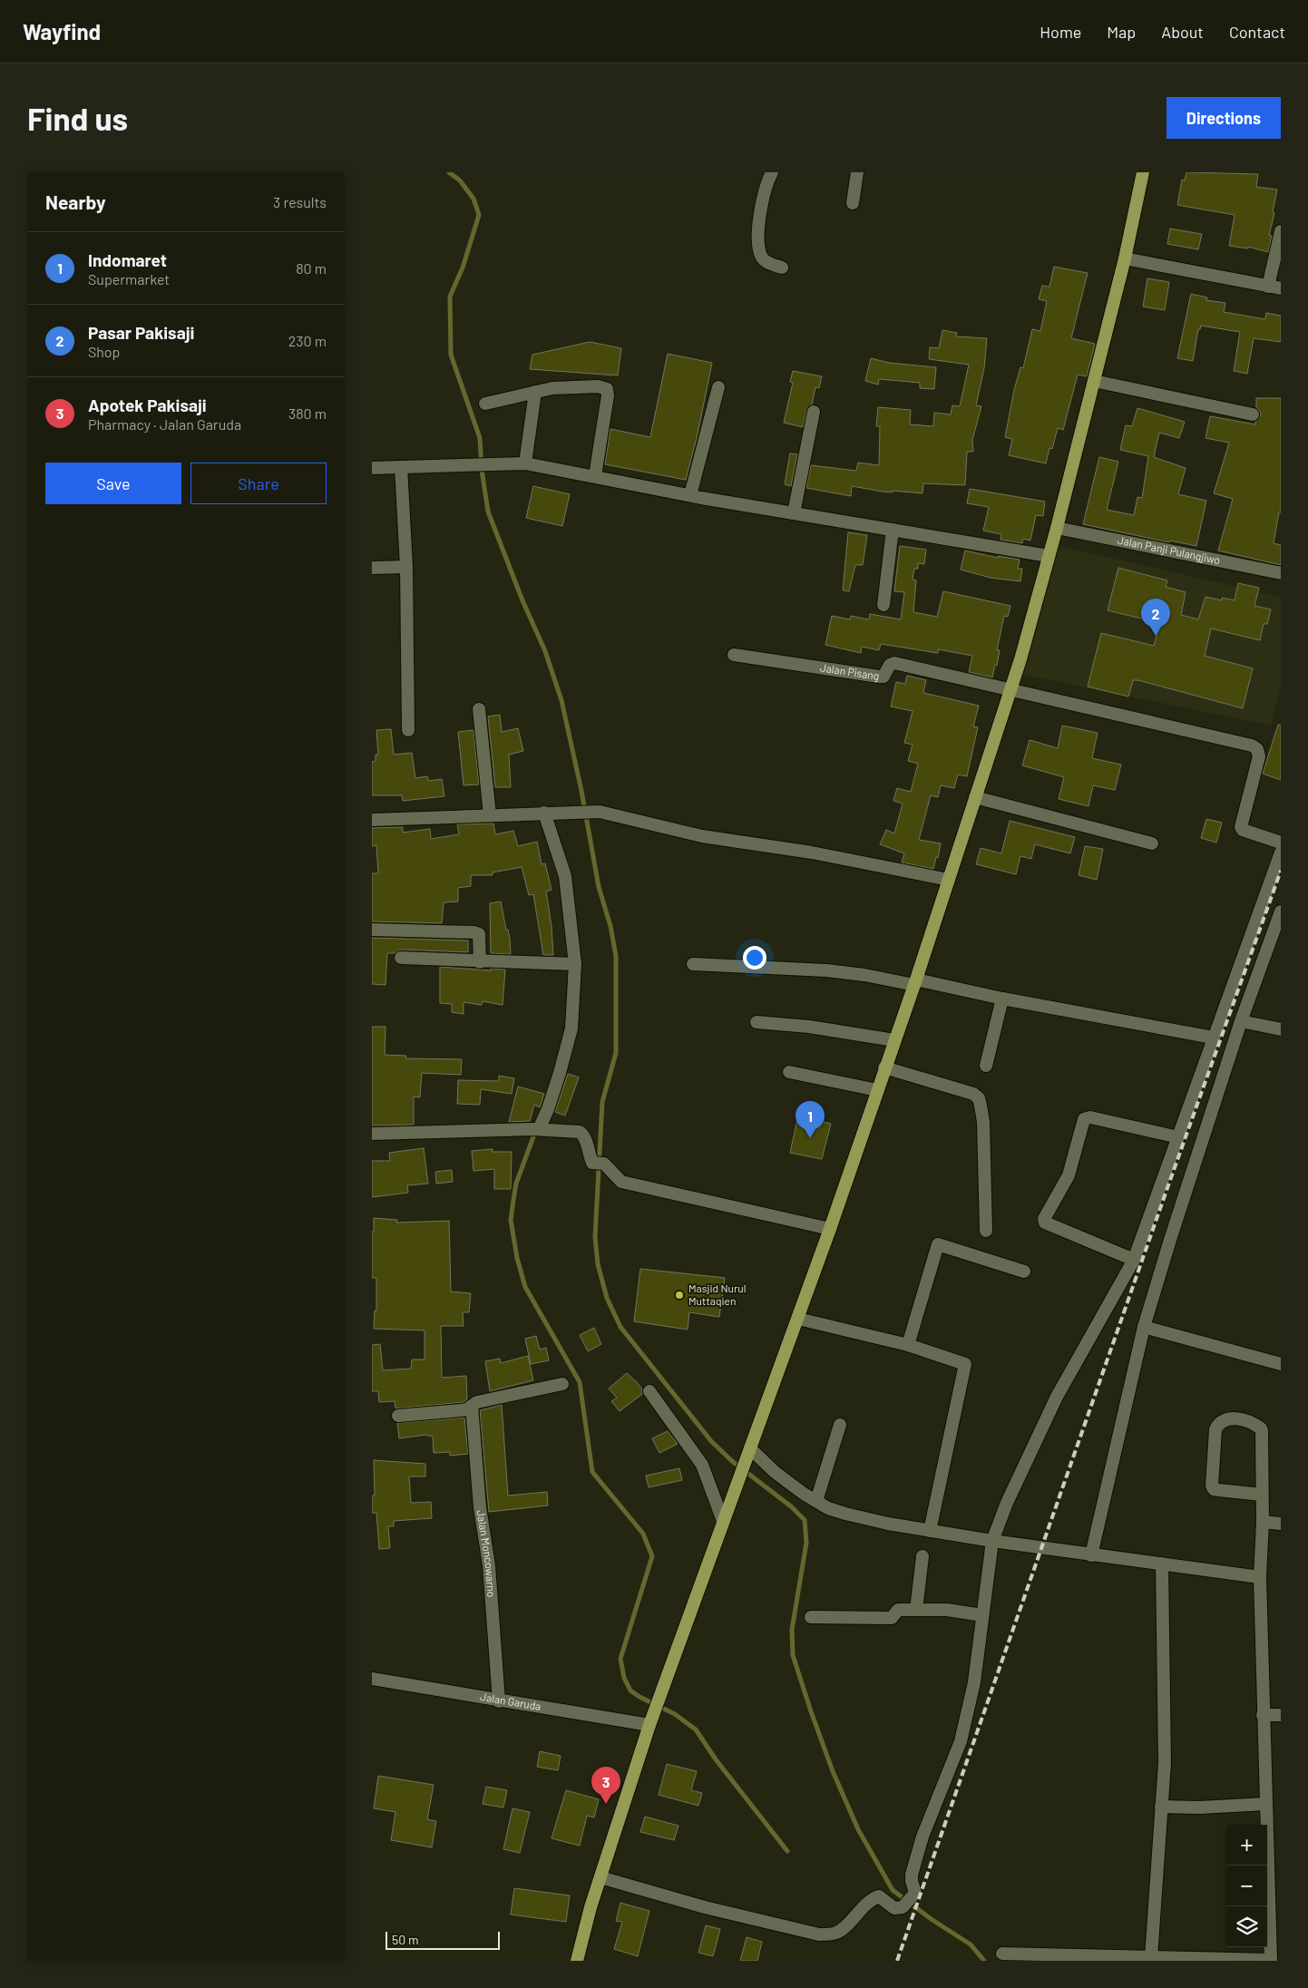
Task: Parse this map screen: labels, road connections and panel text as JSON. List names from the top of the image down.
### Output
{
  "streets": {
    "street": [
      "Jalan Panji Pulangjiwo",
      "Jalan Pisang",
      "Jalan Moncowarno",
      "Jalan Garuda"
    ]
  },
  "crossings": [
    ["Jalan Moncowarno", "Jalan Garuda"]
  ],
  "places": ["Masjid Nurul Muttaqien"],
  "scale_bar": "50 m",
  "page": {
    "header": "Wayfind",
    "nav": [
      "Home",
      "Map",
      "About",
      "Contact"
    ],
    "buttons": [
      "Directions",
      ["Save", "Share"]
    ],
    "title": "Find us",
    "heading": ["Nearby", "3 results"],
    "list": [
      {
        "mark": "1",
        "name": "Indomaret",
        "note": "Supermarket",
        "value": "80 m"
      },
      {
        "mark": "2",
        "name": "Pasar Pakisaji",
        "note": "Shop",
        "value": "230 m"
      },
      {
        "mark": "3",
        "name": "Apotek Pakisaji",
        "note": "Pharmacy · Jalan Garuda",
        "value": "380 m"
      }
    ],
    "pins": ["2", "1", "3"],
    "map_buttons": ["+", "−"],
    "scale": "50 m"
  }
}
